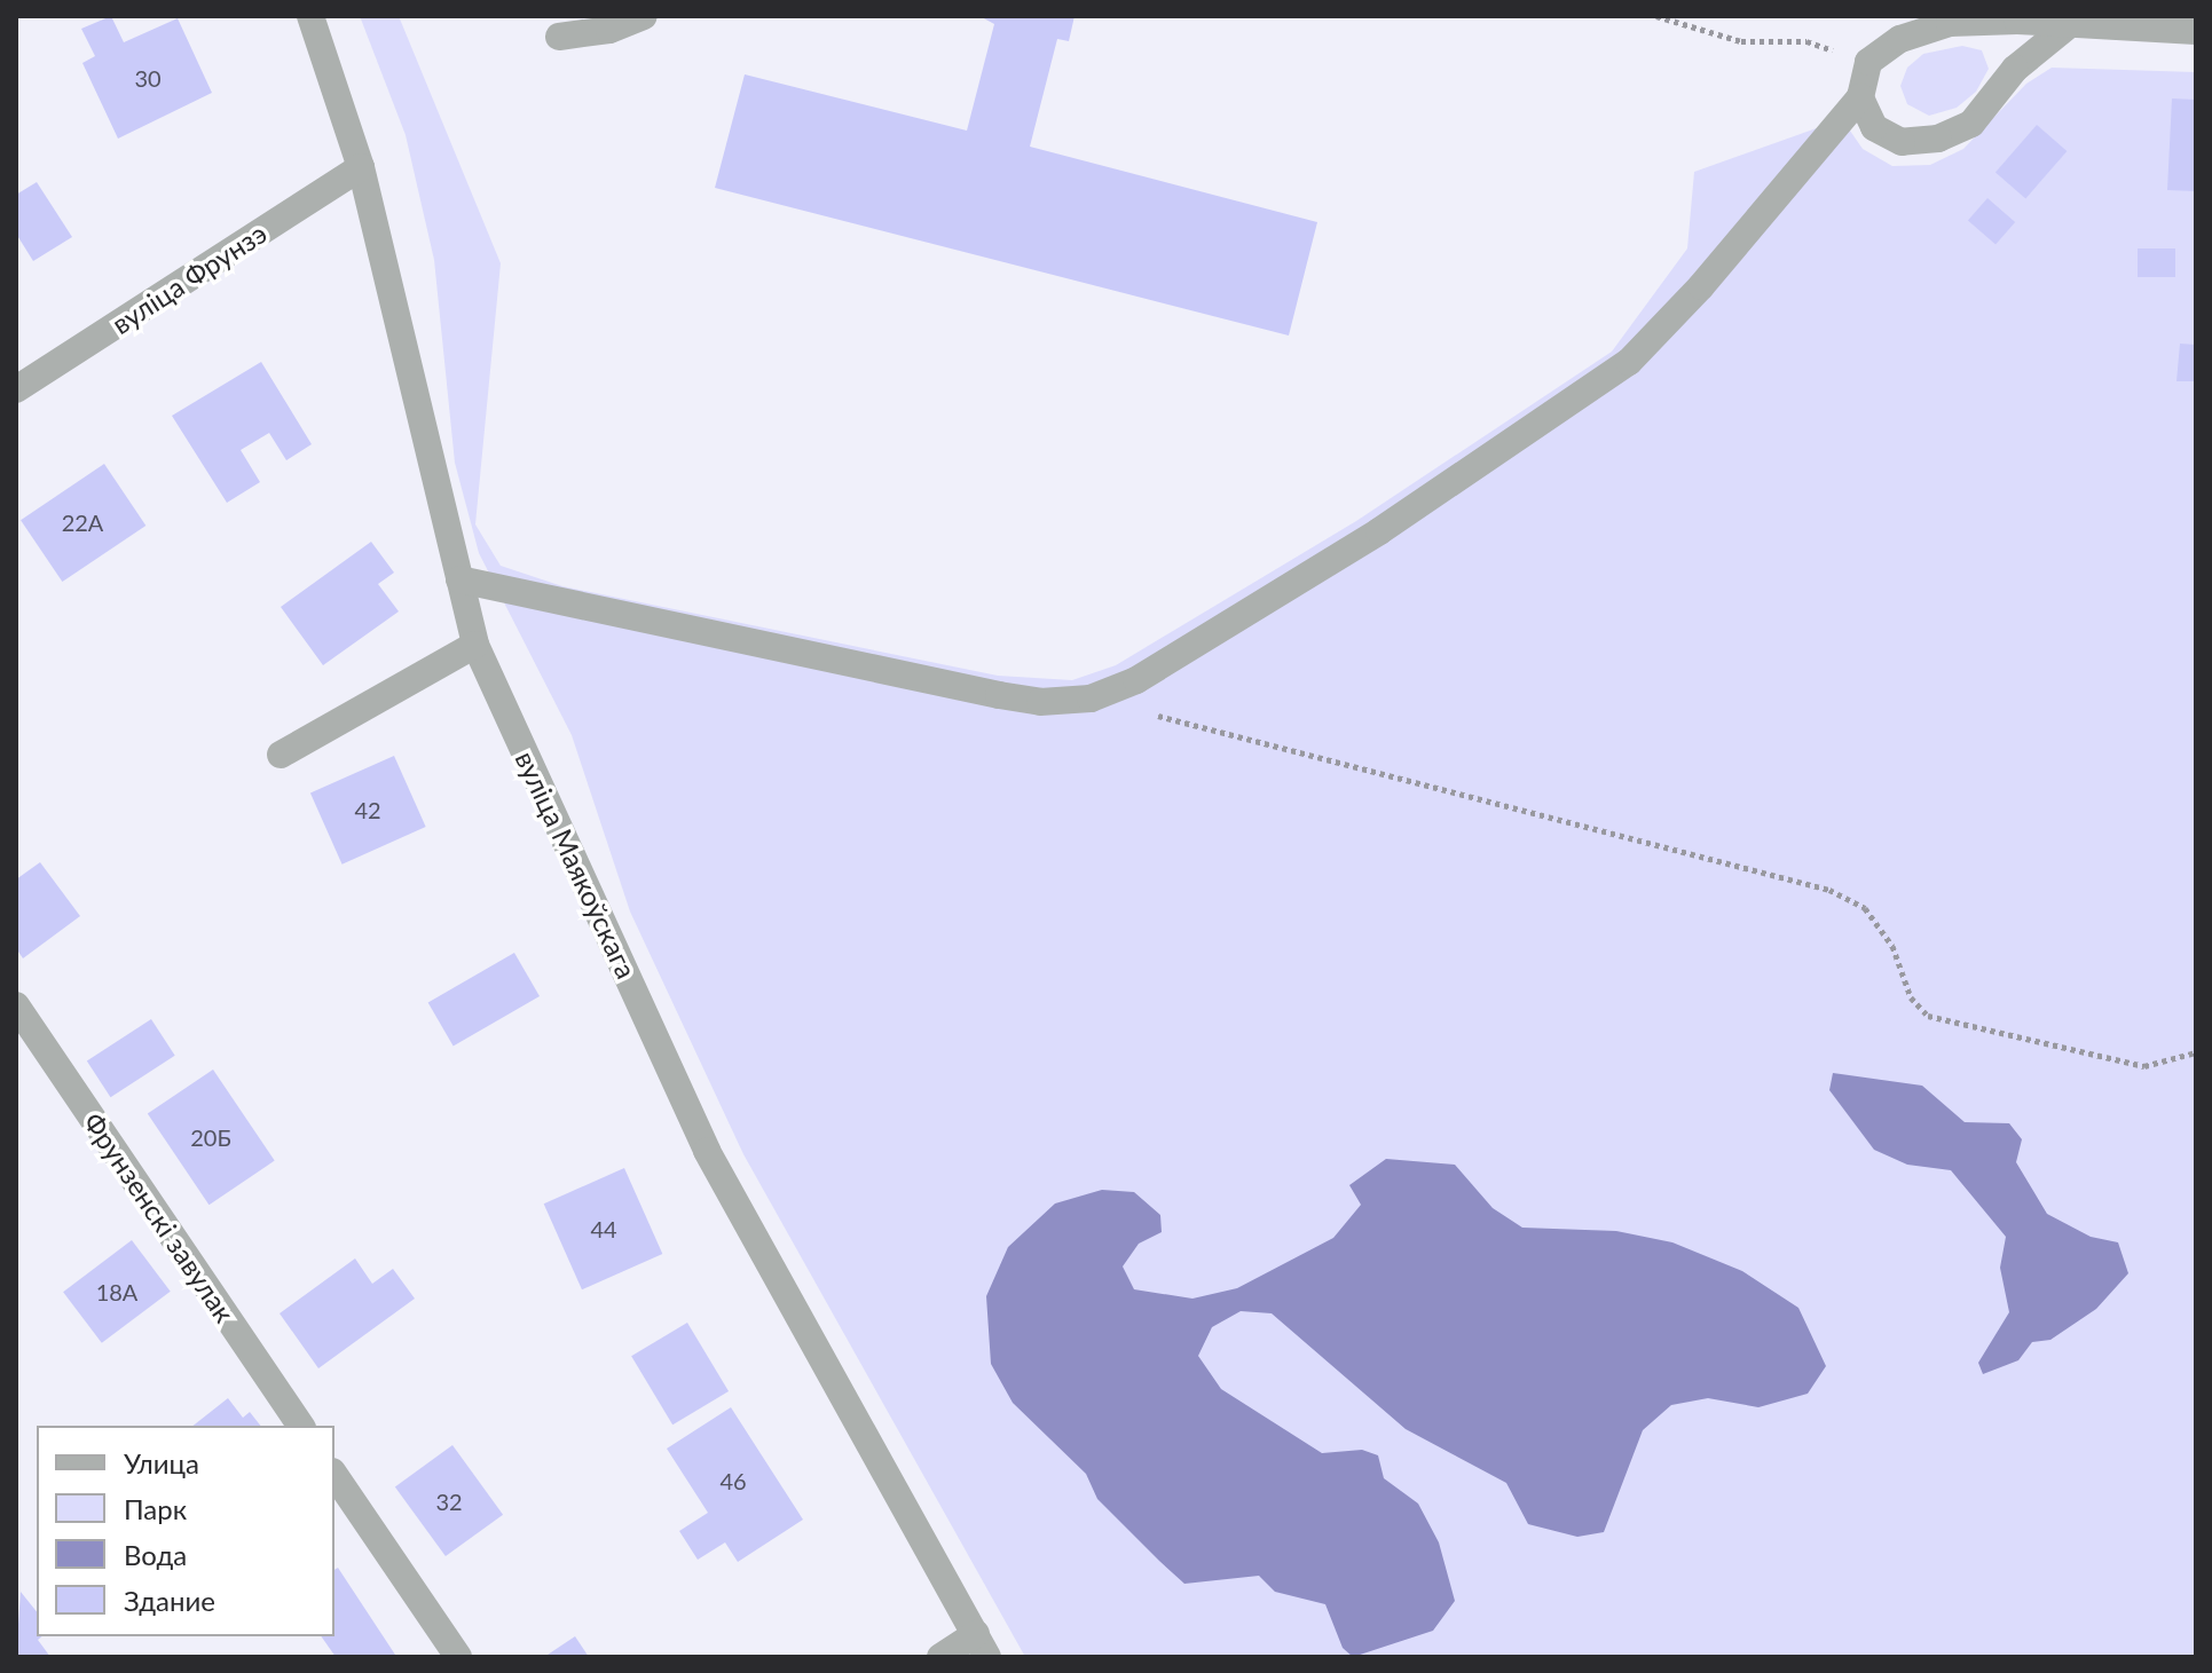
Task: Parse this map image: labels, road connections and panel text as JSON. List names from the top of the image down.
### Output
{
  "streets": {
    "street": ["вуліца Фрунзэ", "вуліца Маякоўскага", "Фрунзенскі завулак"]
  },
  "crossings": [
    ["вуліца Фрунзэ", "вуліца Маякоўскага"]
  ],
  "house_numbers": [
    "30",
    "22А",
    "42",
    "20Б",
    "44",
    "18А",
    "46",
    "32"
  ],
  "legend": [
    "Улица",
    "Парк",
    "Вода",
    "Здание"
  ]
}
